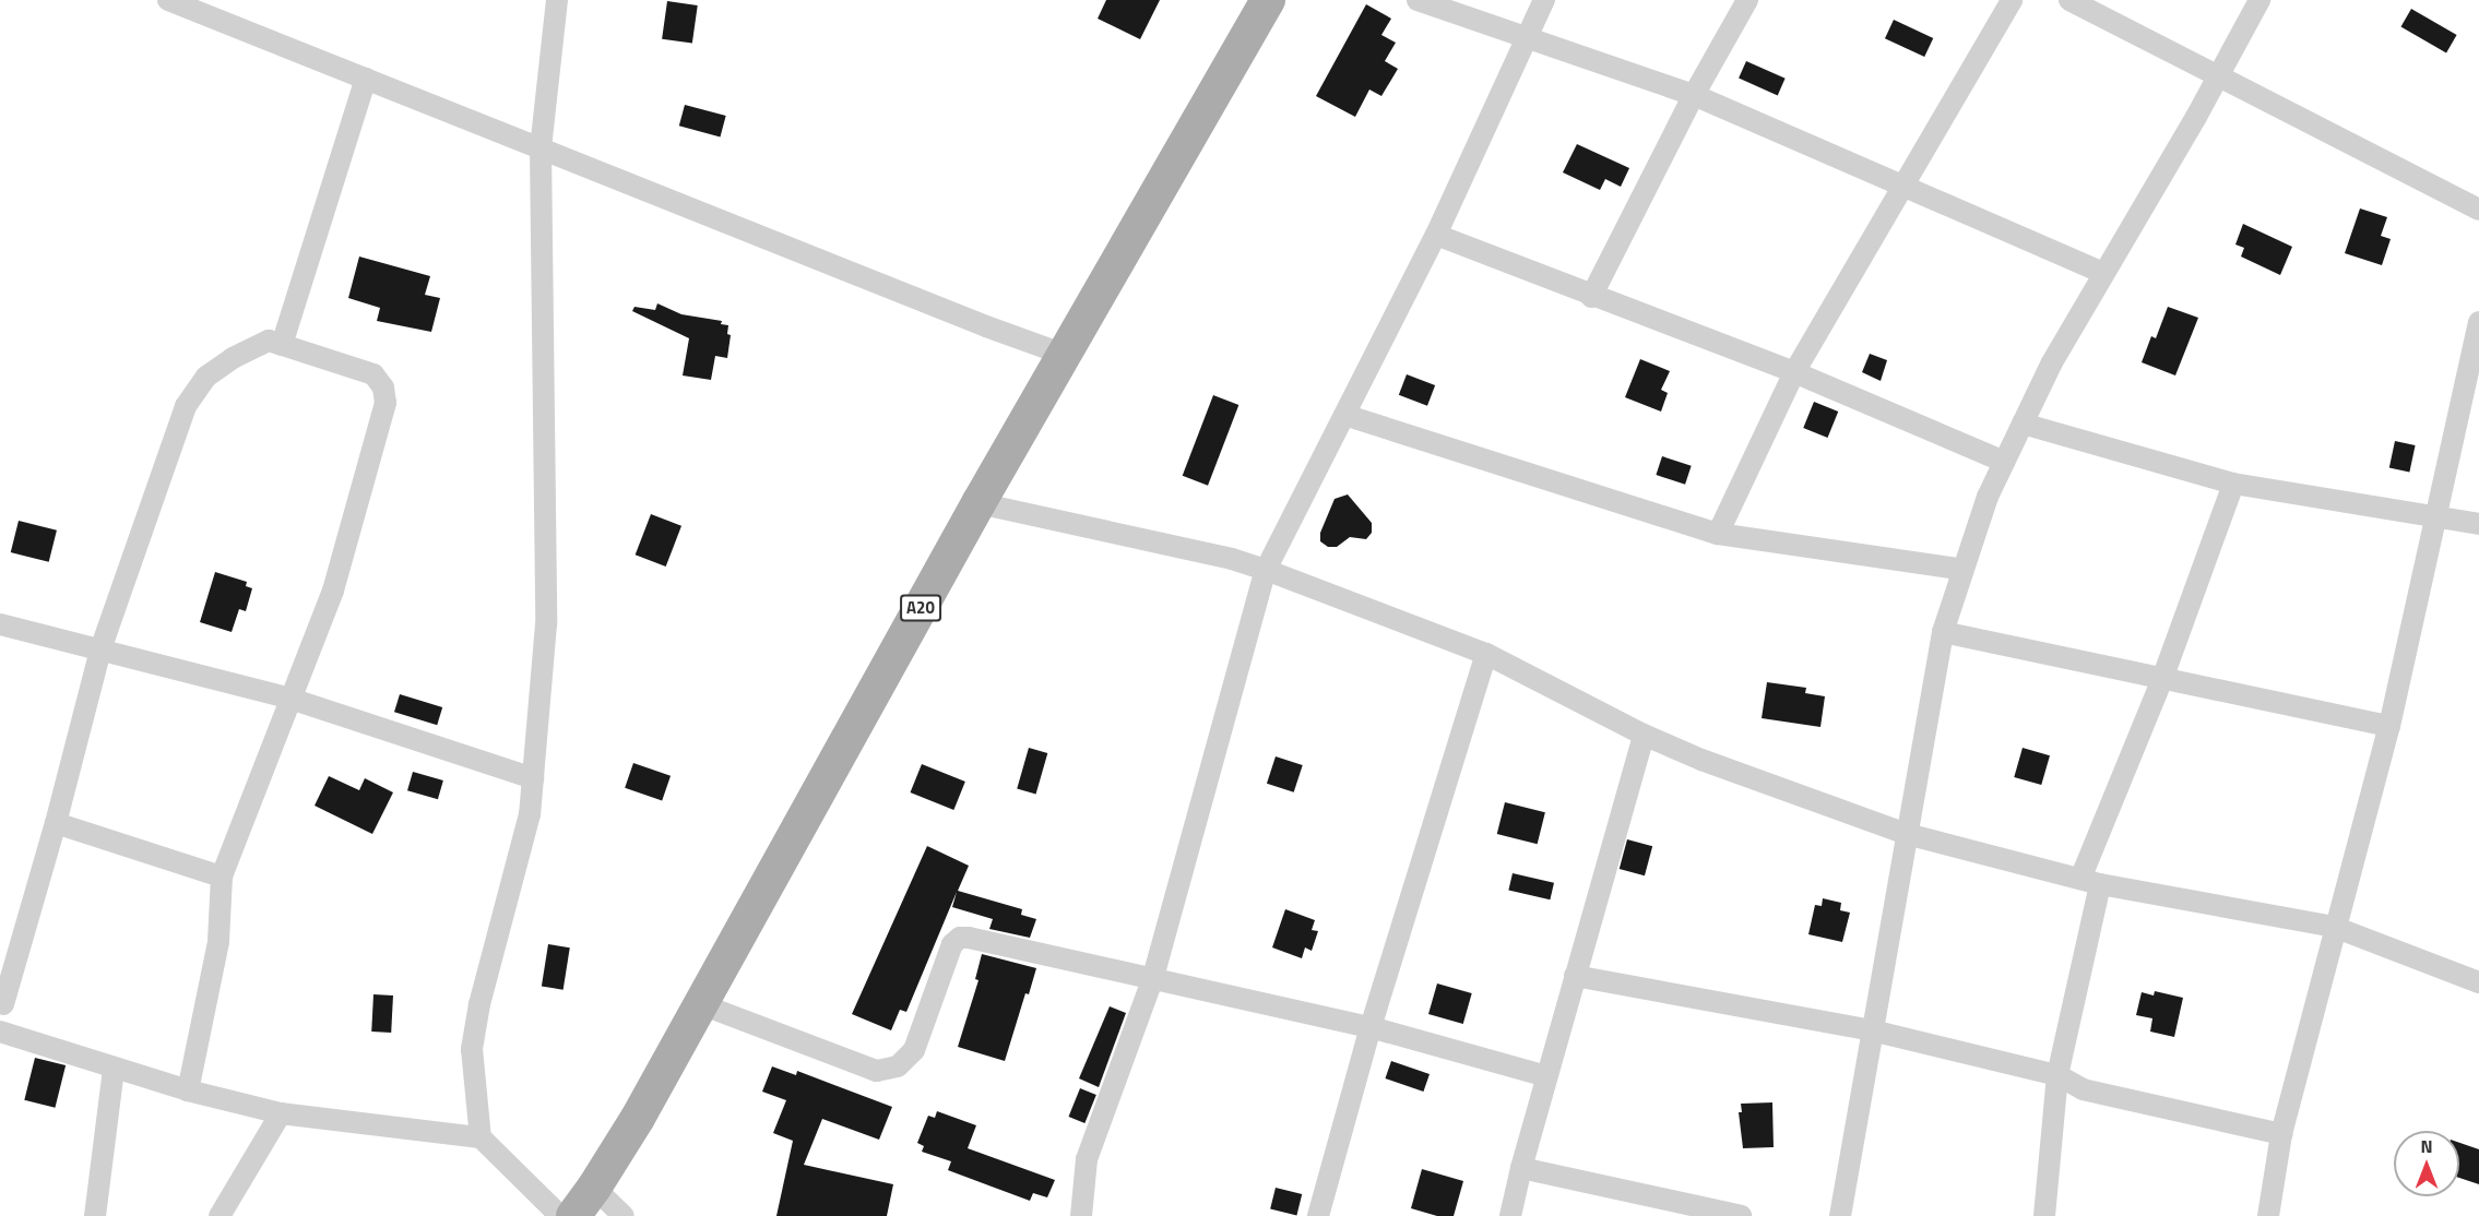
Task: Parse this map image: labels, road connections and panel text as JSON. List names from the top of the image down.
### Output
{
  "streets": {
    "main road": ["A20"]
  },
  "north": "top"
}
